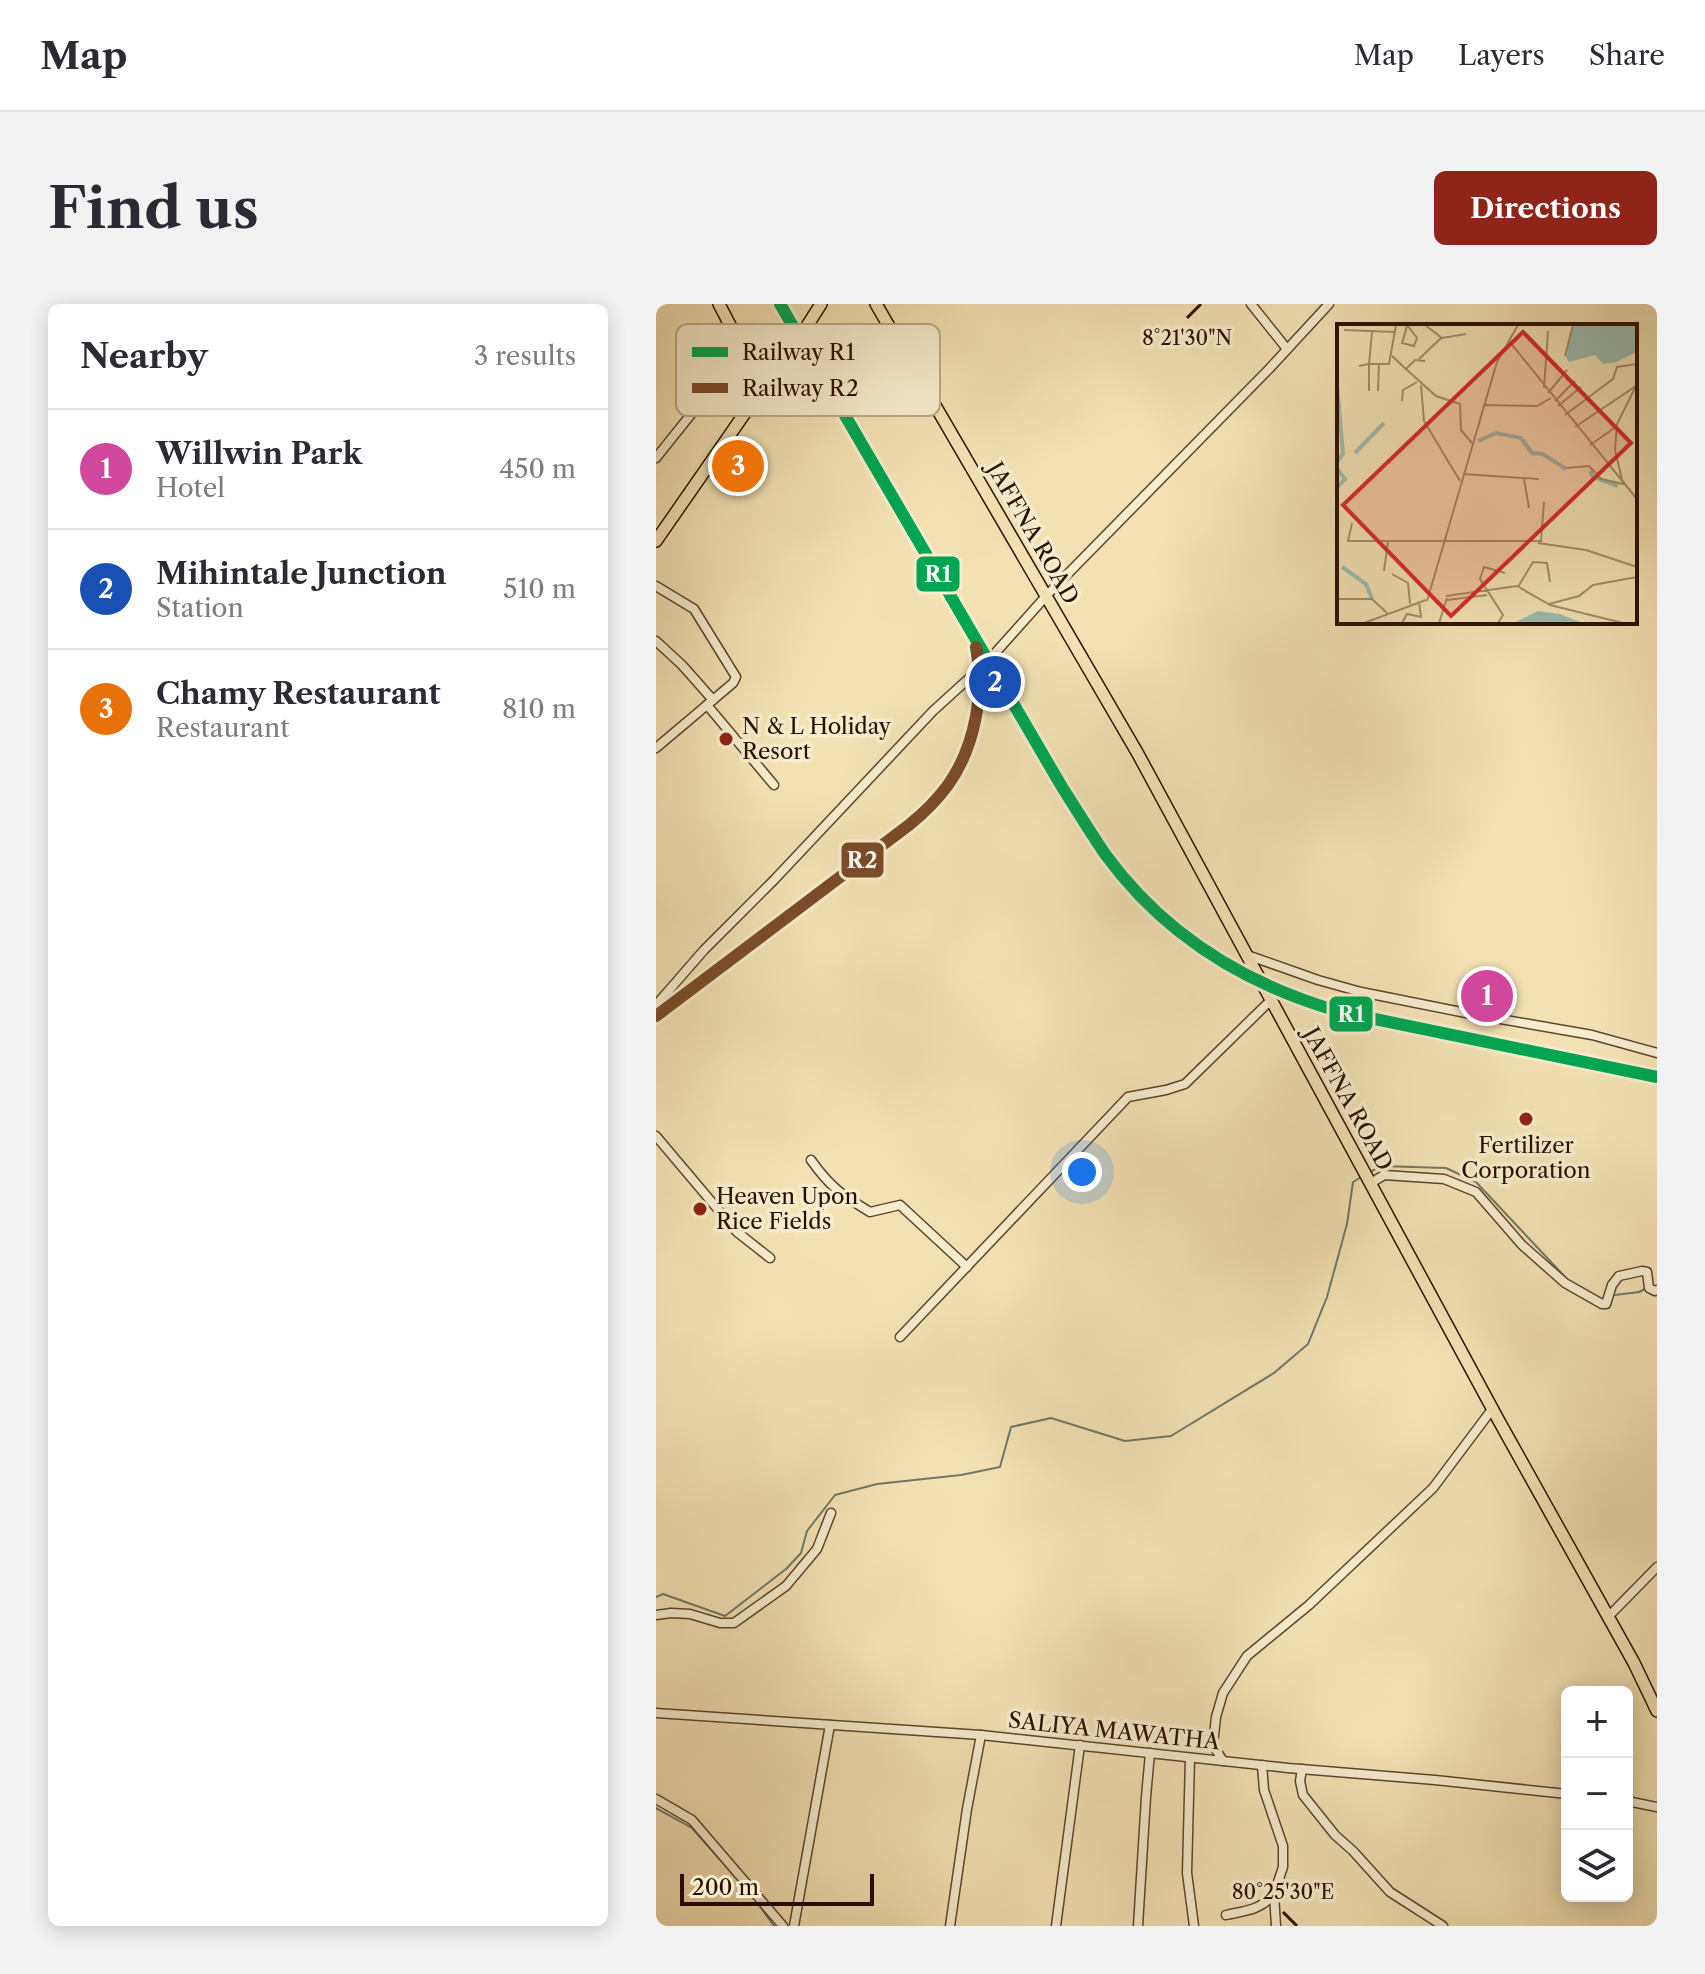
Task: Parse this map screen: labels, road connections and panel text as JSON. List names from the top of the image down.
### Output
{
  "streets": {
    "highway": ["JAFFNA ROAD"],
    "street": ["SALIYA MAWATHA"]
  },
  "places": ["N & L Holiday Resort", "Fertilizer Corporation", "Heaven Upon Rice Fields"],
  "lines": ["rail line R1", "rail line R2"],
  "legend": ["Railway R1", "Railway R2"],
  "scale_bar": "200 m",
  "page": {
    "header": "Map",
    "nav": ["Map", "Layers", "Share"],
    "buttons": "Directions",
    "title": "Find us",
    "heading": ["Nearby", "3 results"],
    "list": [
      {
        "mark": "1",
        "name": "Willwin Park",
        "note": "Hotel",
        "value": "450 m"
      },
      {
        "mark": "2",
        "name": "Mihintale Junction",
        "note": "Station",
        "value": "510 m"
      },
      {
        "mark": "3",
        "name": "Chamy Restaurant",
        "note": "Restaurant",
        "value": "810 m"
      }
    ],
    "pins": ["3", "2", "1"],
    "map_buttons": ["+", "−"],
    "scale": "200 m"
  },
  "coordinates": ["8°21'30\"N", "80°25'30\"E"]
}
